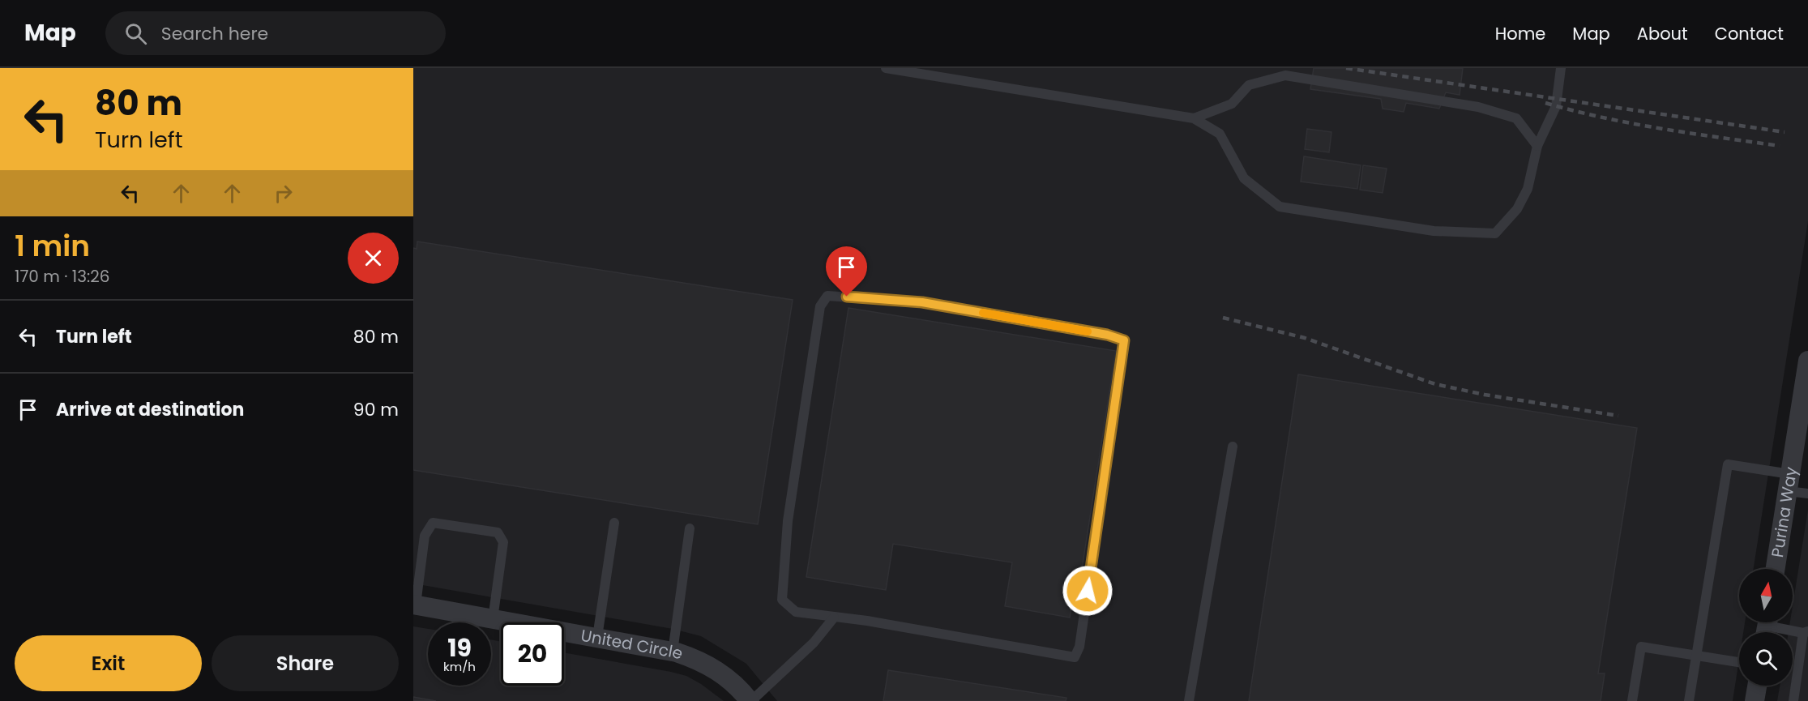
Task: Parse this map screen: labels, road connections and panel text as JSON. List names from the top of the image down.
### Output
{
  "streets": {
    "street": ["Purina Way", "United Circle"]
  },
  "north": "top",
  "page": {
    "header": "Map",
    "search": "Search here",
    "nav": [
      "Home",
      "Map",
      "About",
      "Contact"
    ],
    "turn": ["80 m", "Turn left"],
    "heading": ["1 min", "170 m · 13:26"],
    "list": [
      {
        "name": "Turn left",
        "value": "80 m"
      },
      {
        "name": "Arrive at destination",
        "value": "90 m"
      }
    ],
    "speed": "19 km/h",
    "limit": "20",
    "buttons": ["Exit", "Share"]
  }
}
